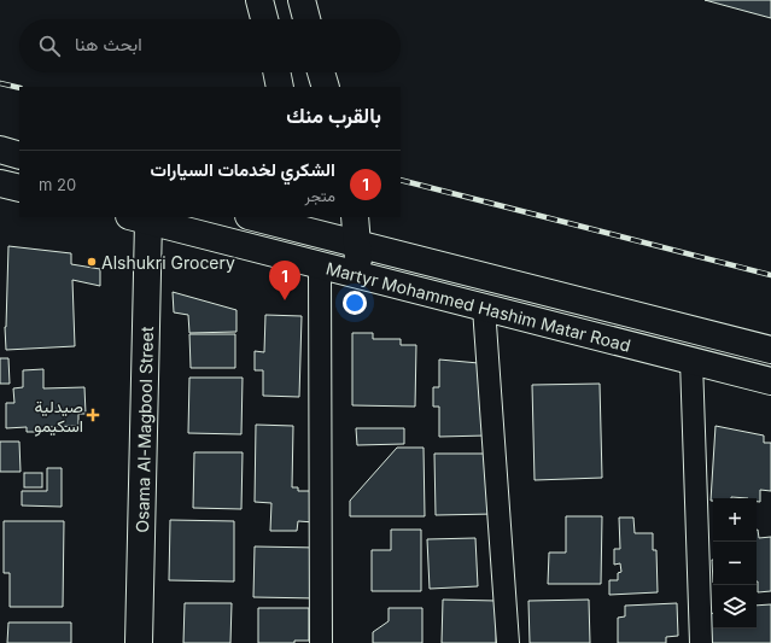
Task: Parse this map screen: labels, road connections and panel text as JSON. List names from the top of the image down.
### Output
{
  "streets": {
    "main road": ["Martyr Mohammed Hashim Matar Road", "Osama Al-Magbool Street"]
  },
  "crossings": [
    ["Martyr Mohammed Hashim Matar Road", "Osama Al-Magbool Street"]
  ],
  "places": {
    "other": ["Alshukri Grocery"],
    "health": ["صيدلية اسكيمو"]
  },
  "page": {
    "search": "ابحث هنا",
    "heading": "بالقرب منك",
    "list": [
      {
        "mark": "1",
        "name": "الشكري لخدمات السيارات",
        "note": "متجر",
        "value": "20 m"
      }
    ],
    "pins": "1",
    "map_buttons": ["+", "−"]
  }
}
